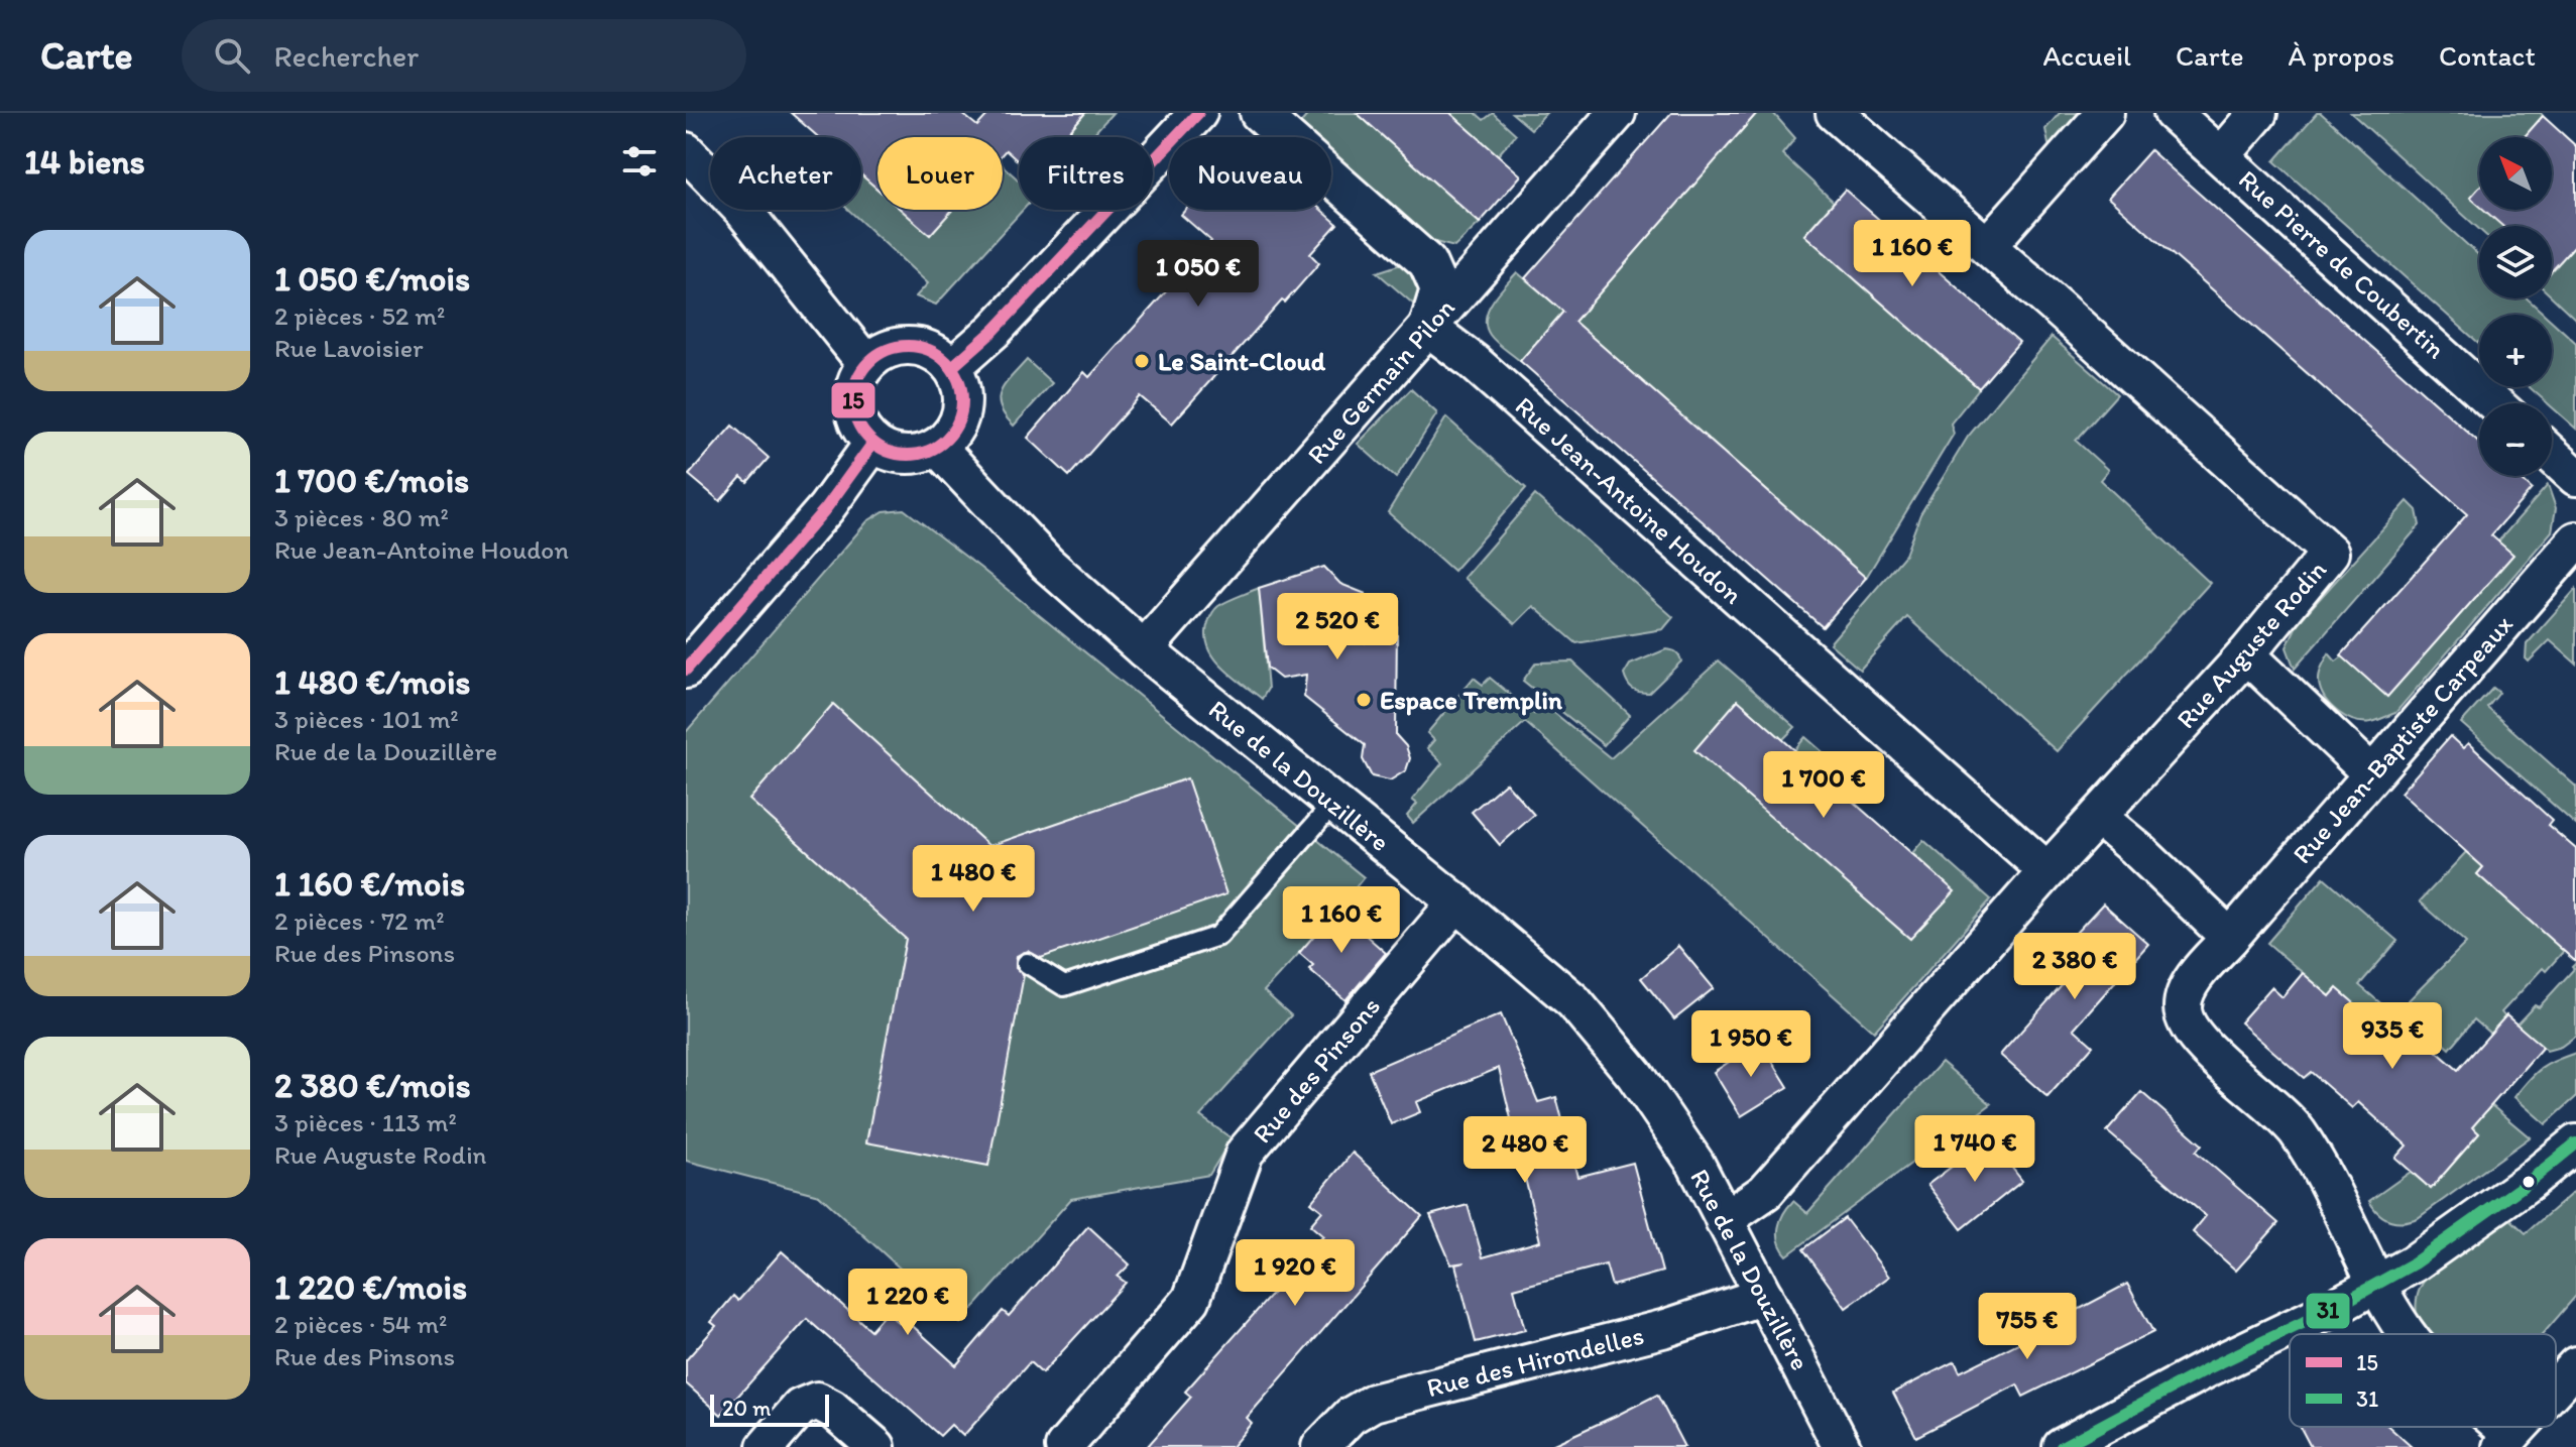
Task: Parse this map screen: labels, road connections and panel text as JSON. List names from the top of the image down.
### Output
{
  "streets": {
    "street": [
      "Rue Pierre de Coubertin",
      "Rue Germain Pilon",
      "Rue Jean-Antoine Houdon",
      "Rue Auguste Rodin",
      "Rue Jean-Baptiste Carpeaux",
      "Rue de la Douzillère",
      "Rue des Pinsons",
      "Rue des Hirondelles"
    ]
  },
  "crossings": [
    ["Rue Germain Pilon", "Rue Jean-Antoine Houdon"],
    ["Rue Germain Pilon", "Rue de la Douzillère"],
    ["Rue Jean-Antoine Houdon", "Rue Auguste Rodin"],
    ["Rue Auguste Rodin", "Rue de la Douzillère"],
    ["Rue de la Douzillère", "Rue des Pinsons"],
    ["Rue de la Douzillère", "Rue des Hirondelles"]
  ],
  "places": ["Le Saint-Cloud", "Espace Tremplin"],
  "lines": ["transit line 15", "transit line 31"],
  "legend": ["15", "31"],
  "scale_bar": "20 m",
  "north": "top left",
  "page": {
    "header": "Carte",
    "search": "Rechercher",
    "nav": [
      "Accueil",
      "Carte",
      "À propos",
      "Contact"
    ],
    "heading": "14 biens",
    "map_buttons": ["+", "−"],
    "chip": [
      "Acheter",
      "Louer",
      "Filtres",
      "Nouveau"
    ],
    "list": [
      {
        "name": "1 050 €/mois",
        "note": "2 pièces · 52 m² · Rue Lavoisier"
      },
      {
        "name": "1 700 €/mois",
        "note": "3 pièces · 80 m² · Rue Jean-Antoine Houdon"
      },
      {
        "name": "1 480 €/mois",
        "note": "3 pièces · 101 m² · Rue de la Douzillère"
      },
      {
        "name": "1 160 €/mois",
        "note": "2 pièces · 72 m² · Rue des Pinsons"
      },
      {
        "name": "2 380 €/mois",
        "note": "3 pièces · 113 m² · Rue Auguste Rodin"
      },
      {
        "name": "1 220 €/mois",
        "note": "2 pièces · 54 m² · Rue des Pinsons"
      }
    ],
    "price": [
      "1 160 €",
      "1 050 €",
      "2 520 €",
      "1 700 €",
      "1 480 €",
      "1 160 €",
      "2 380 €",
      "935 €",
      "1 950 €",
      "1 740 €",
      "2 480 €",
      "1 920 €",
      "1 220 €",
      "755 €"
    ],
    "scale": "20 m"
  }
}
